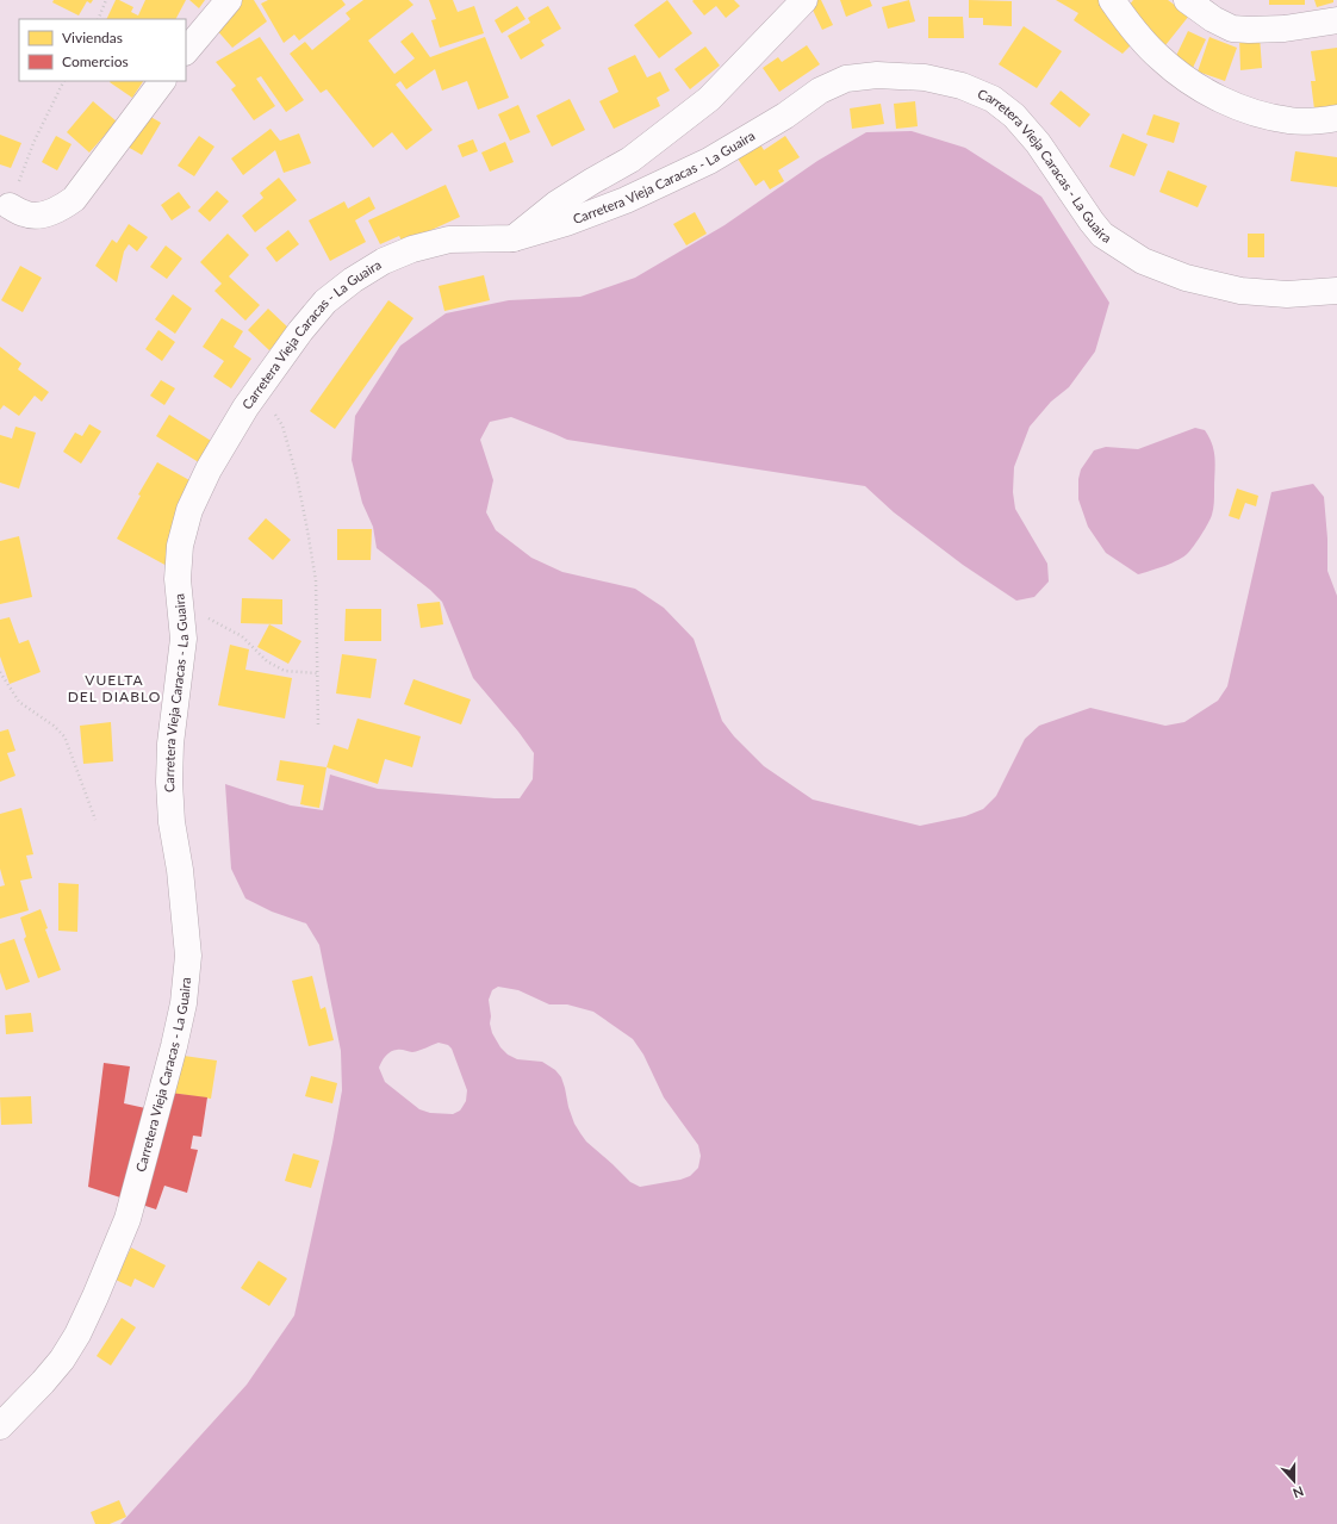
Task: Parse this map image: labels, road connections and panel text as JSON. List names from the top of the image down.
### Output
{
  "streets": {
    "main road": ["Carretera Vieja Caracas - La Guaira"]
  },
  "districts": ["VUELTA DEL DIABLO"],
  "legend": ["Viviendas", "Comercios"],
  "north": "bottom"
}
